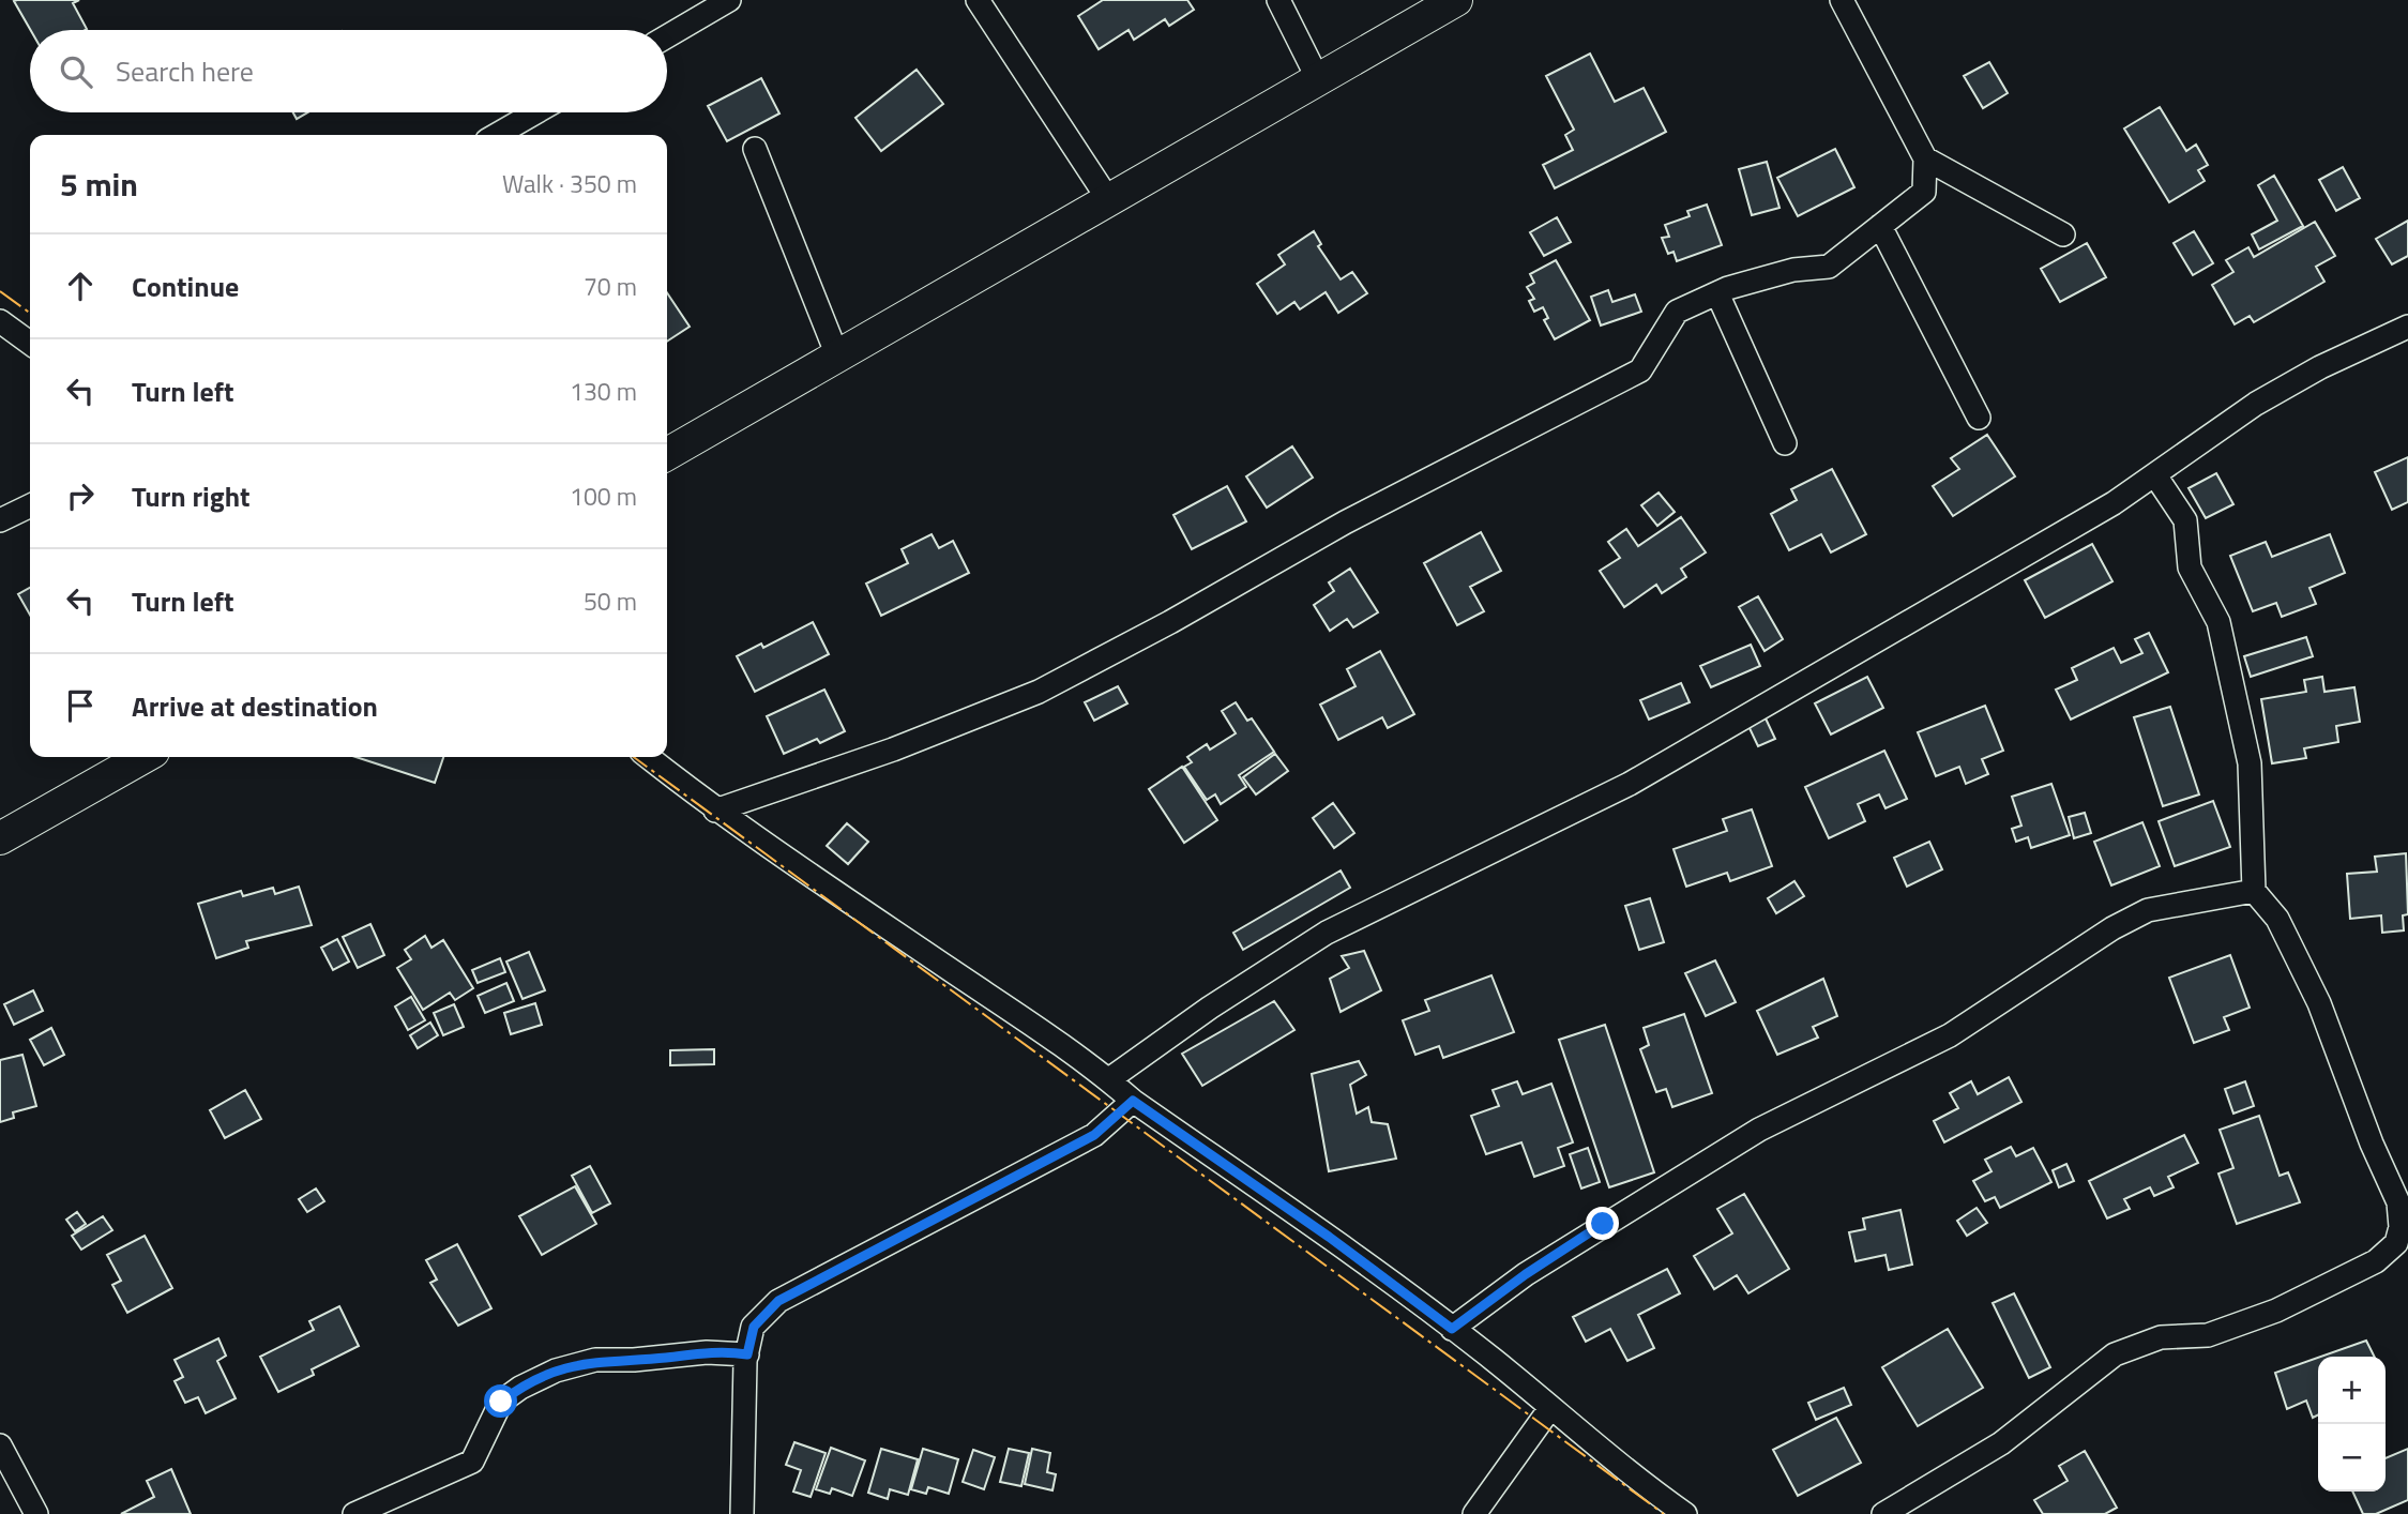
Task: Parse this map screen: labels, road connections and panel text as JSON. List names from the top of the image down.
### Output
{
  "page": {
    "search": "Search here",
    "heading": ["5 min", "Walk · 350 m"],
    "list": [
      ["Continue", "70 m"],
      ["Turn left", "130 m"],
      ["Turn right", "100 m"],
      ["Turn left", "50 m"],
      "Arrive at destination"
    ],
    "map_buttons": ["+", "−"]
  }
}
